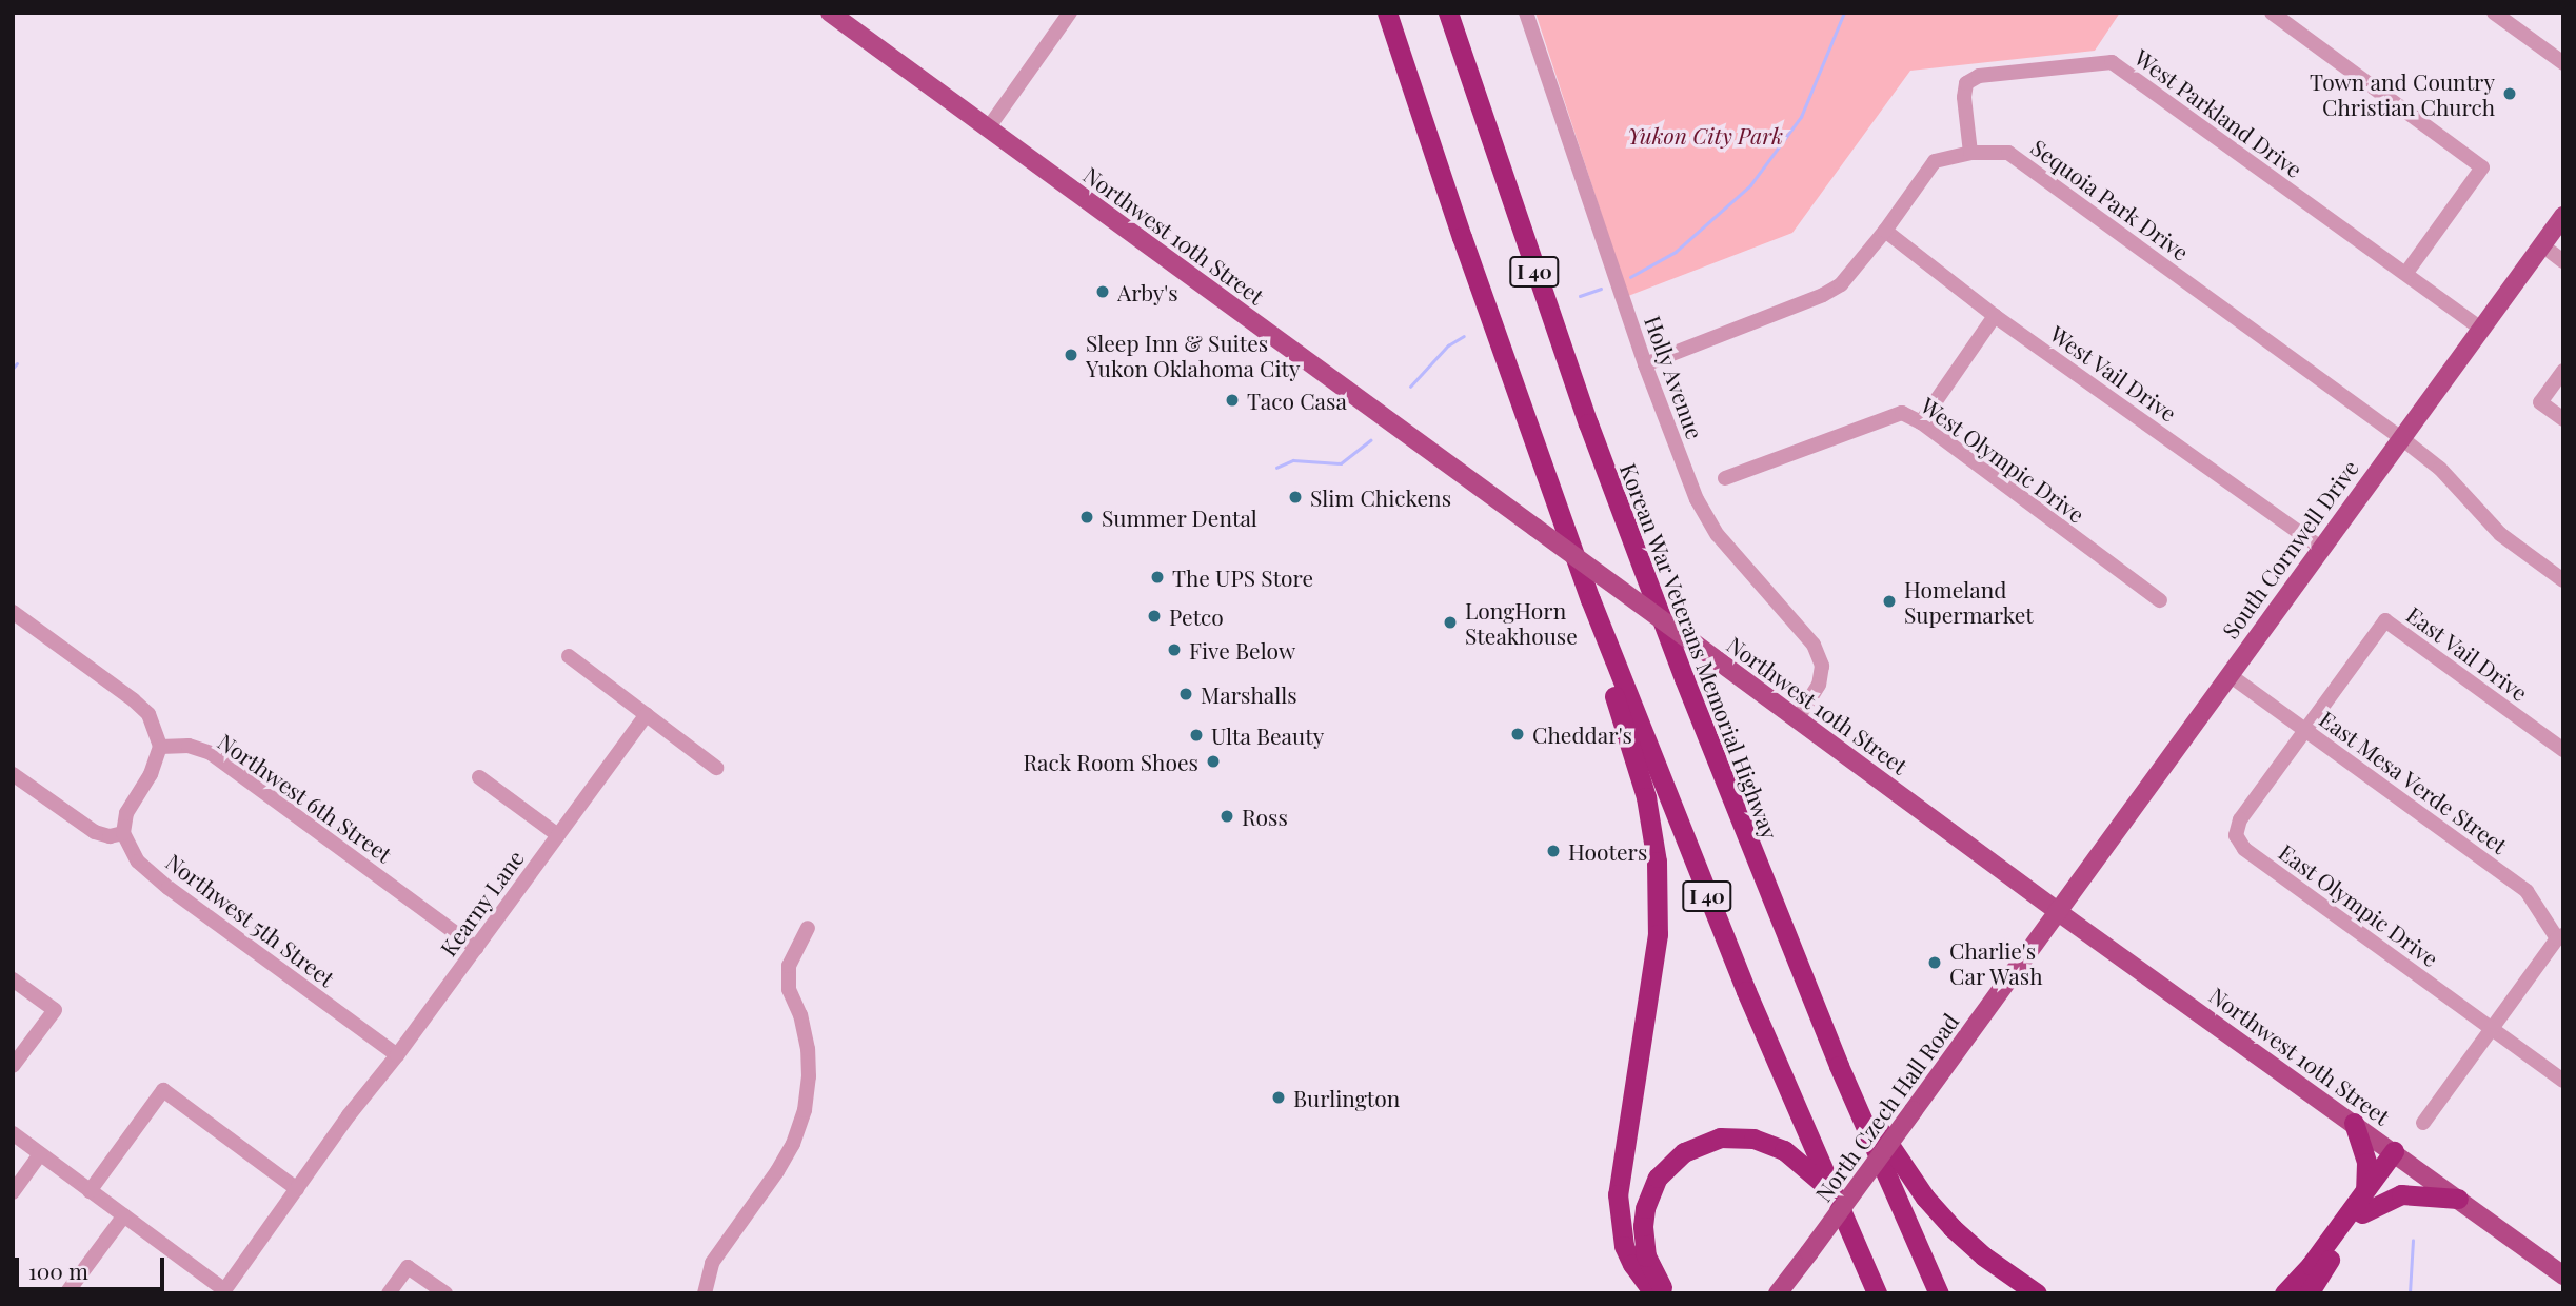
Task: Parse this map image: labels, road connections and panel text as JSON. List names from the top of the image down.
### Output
{
  "streets": {
    "highway": ["I 40", "Korean War Veterans Memorial Highway"],
    "main road": ["Northwest 10th Street", "South Cornwell Drive", "North Czech Hall Road"],
    "street": [
      "West Parkland Drive",
      "Sequoia Park Drive",
      "West Vail Drive",
      "Holly Avenue",
      "West Olympic Drive",
      "East Vail Drive",
      "East Mesa Verde Street",
      "Northwest 6th Street",
      "Kearny Lane",
      "East Olympic Drive",
      "Northwest 5th Street"
    ]
  },
  "crossings": [
    ["West Parkland Drive", "Sequoia Park Drive"],
    ["Sequoia Park Drive", "West Vail Drive"],
    ["Sequoia Park Drive", "Holly Avenue"],
    ["Sequoia Park Drive", "South Cornwell Drive"],
    ["Northwest 10th Street", "Holly Avenue"],
    ["Northwest 10th Street", "South Cornwell Drive"],
    ["Northwest 10th Street", "North Czech Hall Road"],
    ["West Vail Drive", "South Cornwell Drive"],
    ["South Cornwell Drive", "East Mesa Verde Street"],
    ["South Cornwell Drive", "North Czech Hall Road"],
    ["East Vail Drive", "East Mesa Verde Street"],
    ["East Vail Drive", "East Olympic Drive"],
    ["East Mesa Verde Street", "East Olympic Drive"],
    ["Northwest 6th Street", "Kearny Lane"],
    ["Kearny Lane", "Northwest 5th Street"]
  ],
  "parks": ["Yukon City Park"],
  "places": [
    "Town and Country Christian Church",
    "Arby's",
    "Sleep Inn & Suites Yukon Oklahoma City",
    "Taco Casa",
    "Slim Chickens",
    "Summer Dental",
    "The UPS Store",
    "Homeland Supermarket",
    "Petco",
    "LongHorn Steakhouse",
    "Five Below",
    "Marshalls",
    "Cheddar's",
    "Ulta Beauty",
    "Rack Room Shoes",
    "Ross",
    "Hooters",
    "Charlie's Car Wash",
    "Burlington"
  ],
  "scale_bar": "100 m"
}
